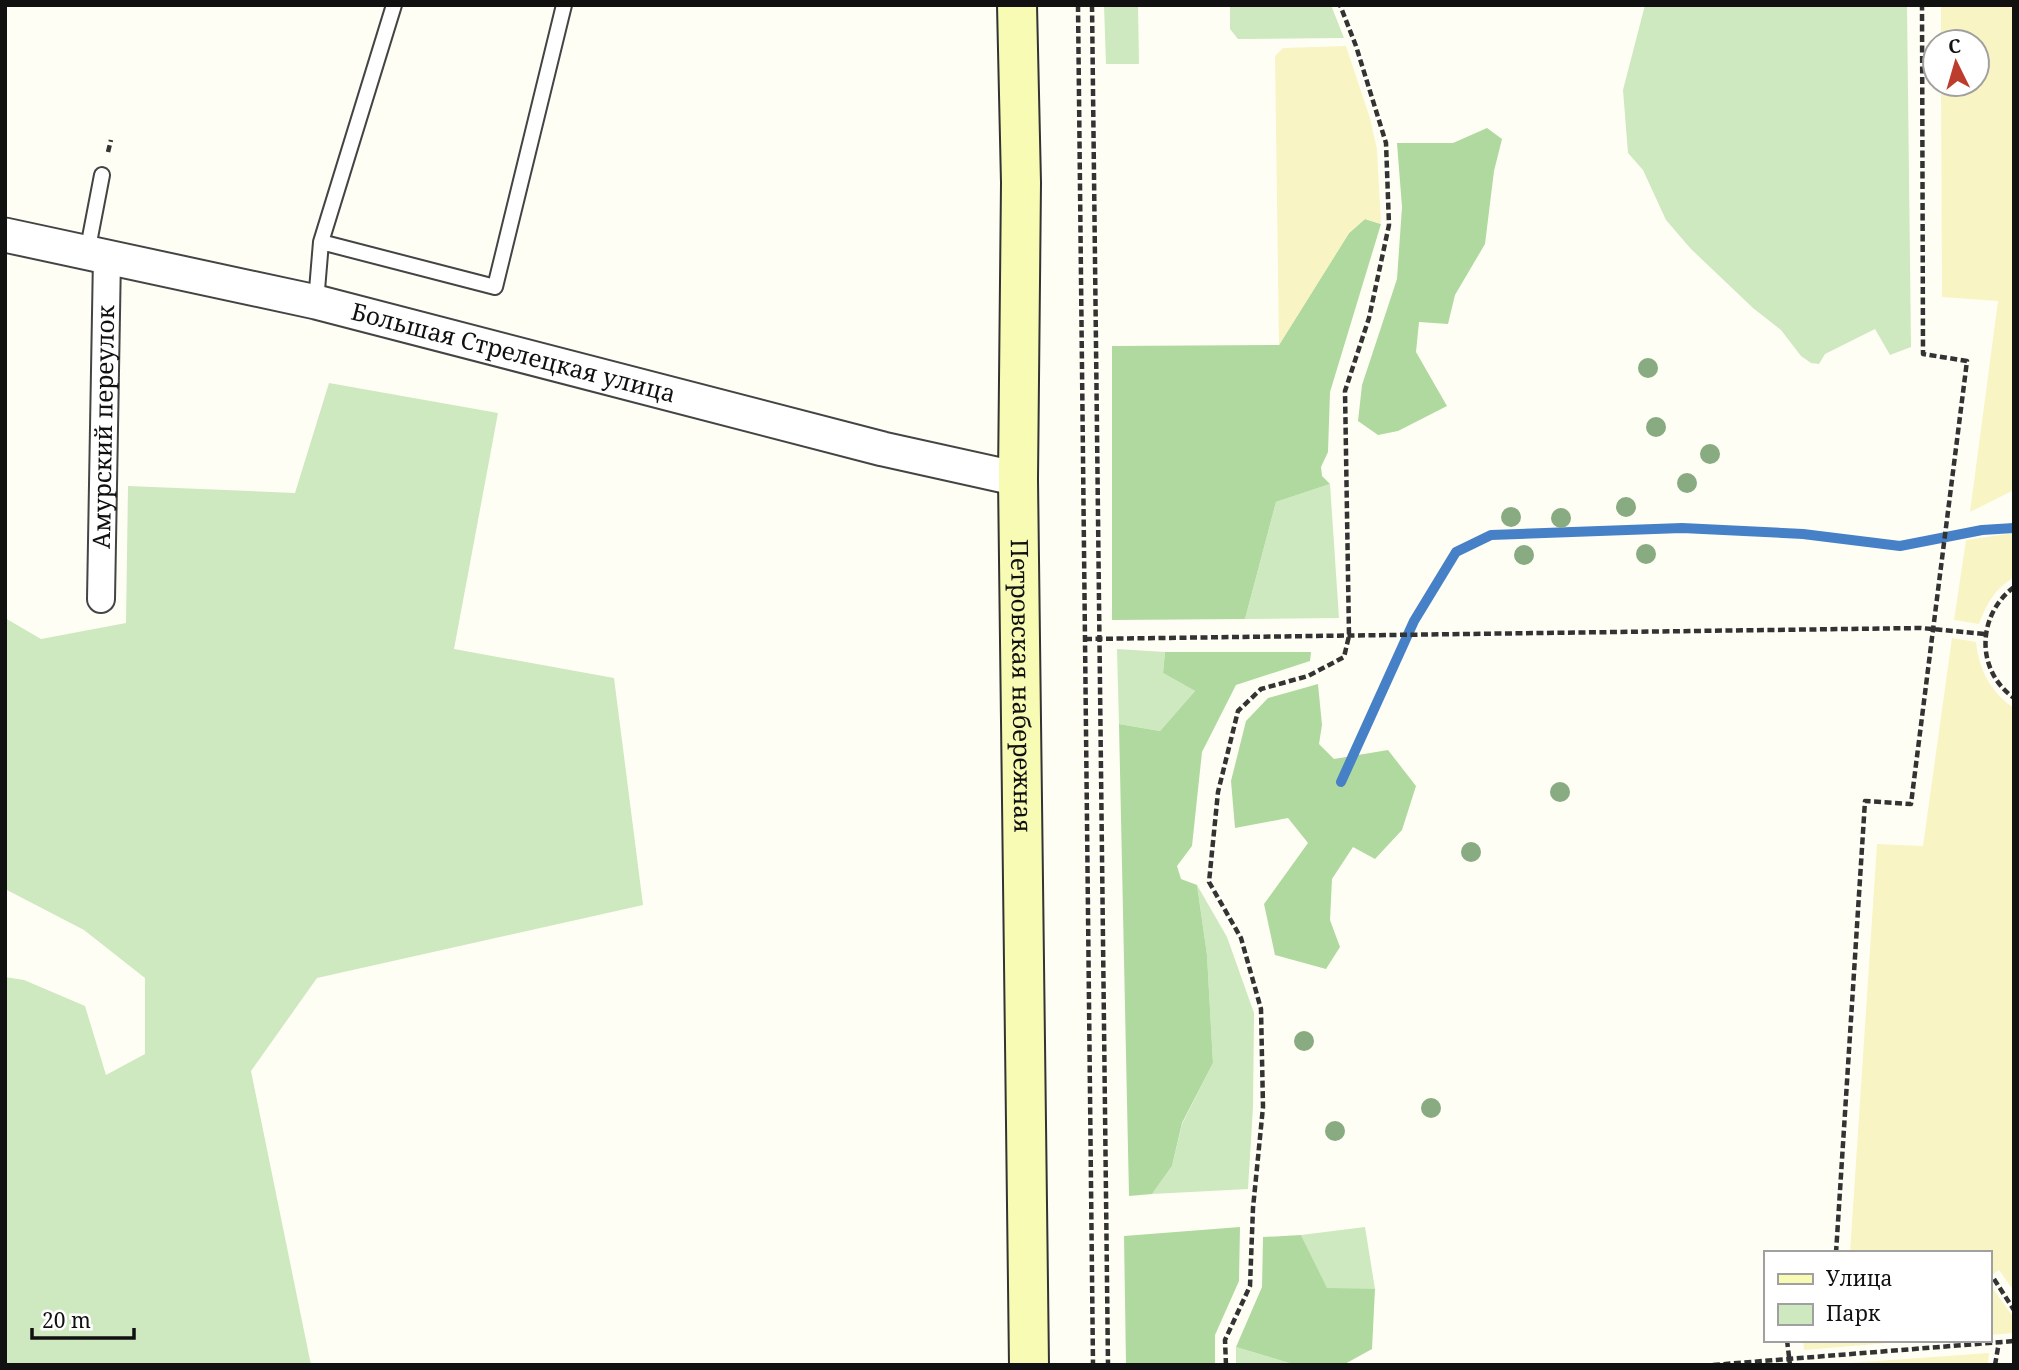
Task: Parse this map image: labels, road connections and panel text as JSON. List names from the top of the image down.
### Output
{
  "streets": {
    "main road": ["Петровская набережная"],
    "street": ["Большая Стрелецкая улица", "Амурский переулок"]
  },
  "crossings": [
    ["Большая Стрелецкая улица", "Амурский переулок"],
    ["Большая Стрелецкая улица", "Петровская набережная"]
  ],
  "legend": ["Улица", "Парк"],
  "scale_bar": "20 m",
  "north": "top"
}
